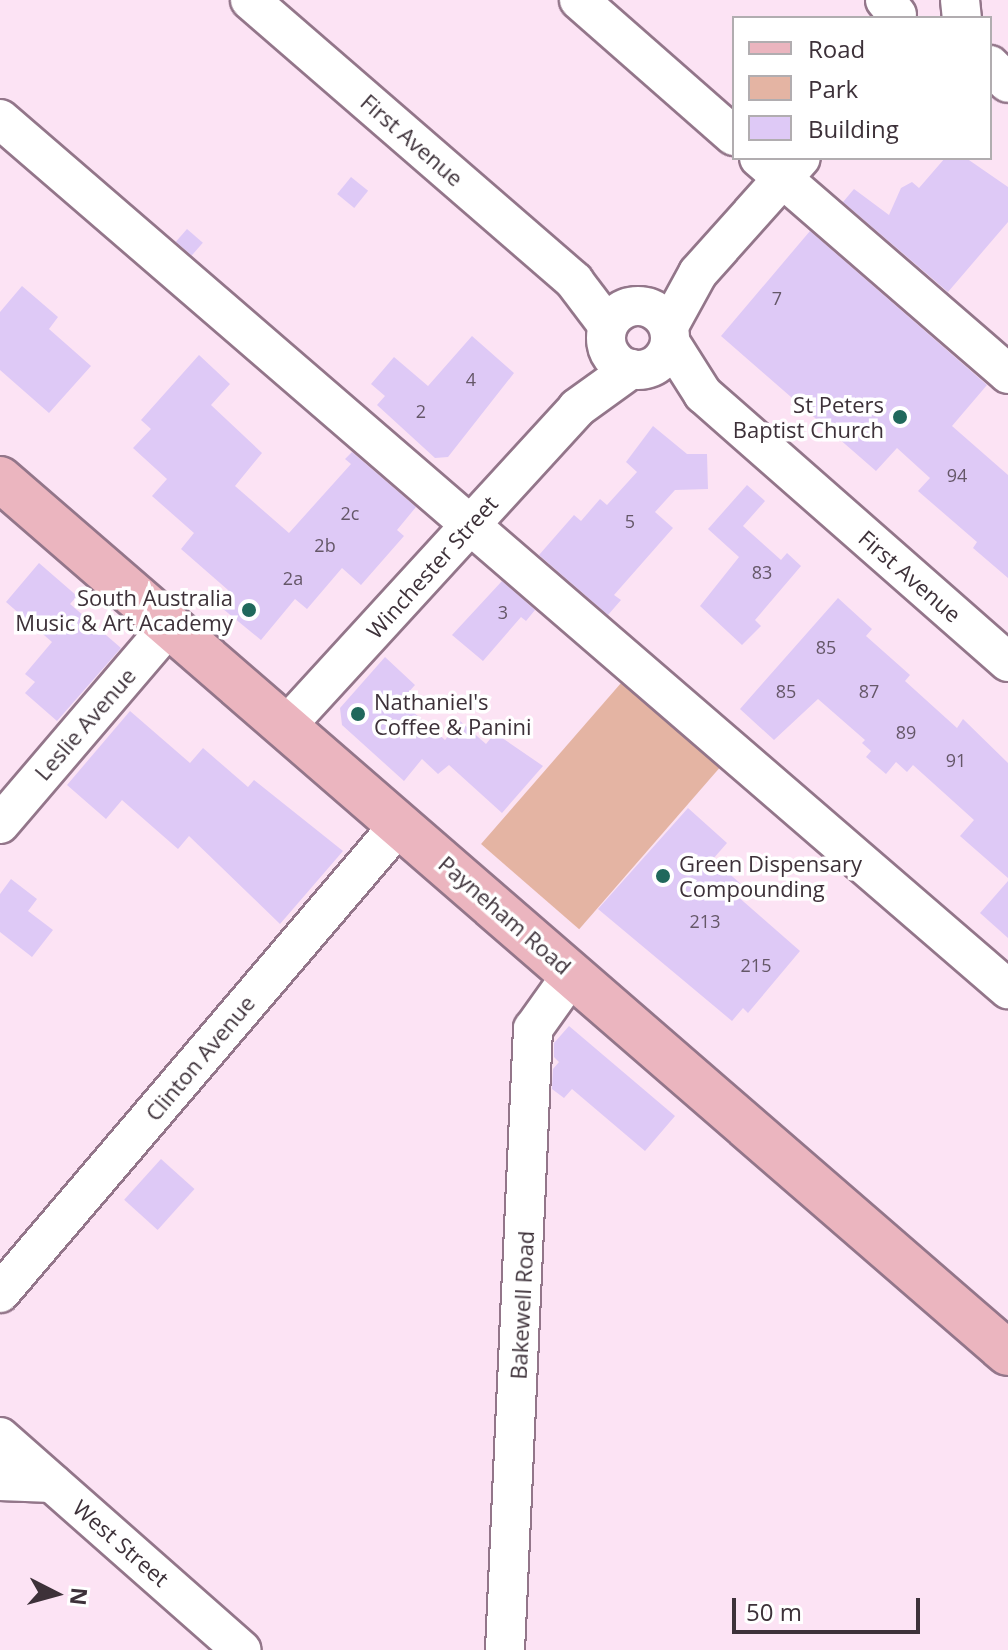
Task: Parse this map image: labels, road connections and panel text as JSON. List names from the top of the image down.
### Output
{
  "streets": {
    "main road": ["Payneham Road"],
    "street": [
      "First Avenue",
      "Winchester Street",
      "Leslie Avenue",
      "Clinton Avenue",
      "Bakewell Road",
      "West Street"
    ]
  },
  "crossings": [
    ["First Avenue", "Winchester Street"],
    ["Winchester Street", "Payneham Road"],
    ["Leslie Avenue", "Payneham Road"],
    ["Payneham Road", "Clinton Avenue"],
    ["Payneham Road", "Bakewell Road"]
  ],
  "places": [
    "St Peters Baptist Church",
    "South Australia Music & Art Academy",
    "Nathaniel's Coffee & Panini",
    "Green Dispensary Compounding"
  ],
  "house_numbers": [
    "7",
    "4",
    "2",
    "94",
    "2c",
    "5",
    "2b",
    "83",
    "2a",
    "3",
    "85",
    "85",
    "87",
    "89",
    "91",
    "213",
    "215"
  ],
  "legend": ["Road", "Park", "Building"],
  "scale_bar": "50 m",
  "north": "right"
}
